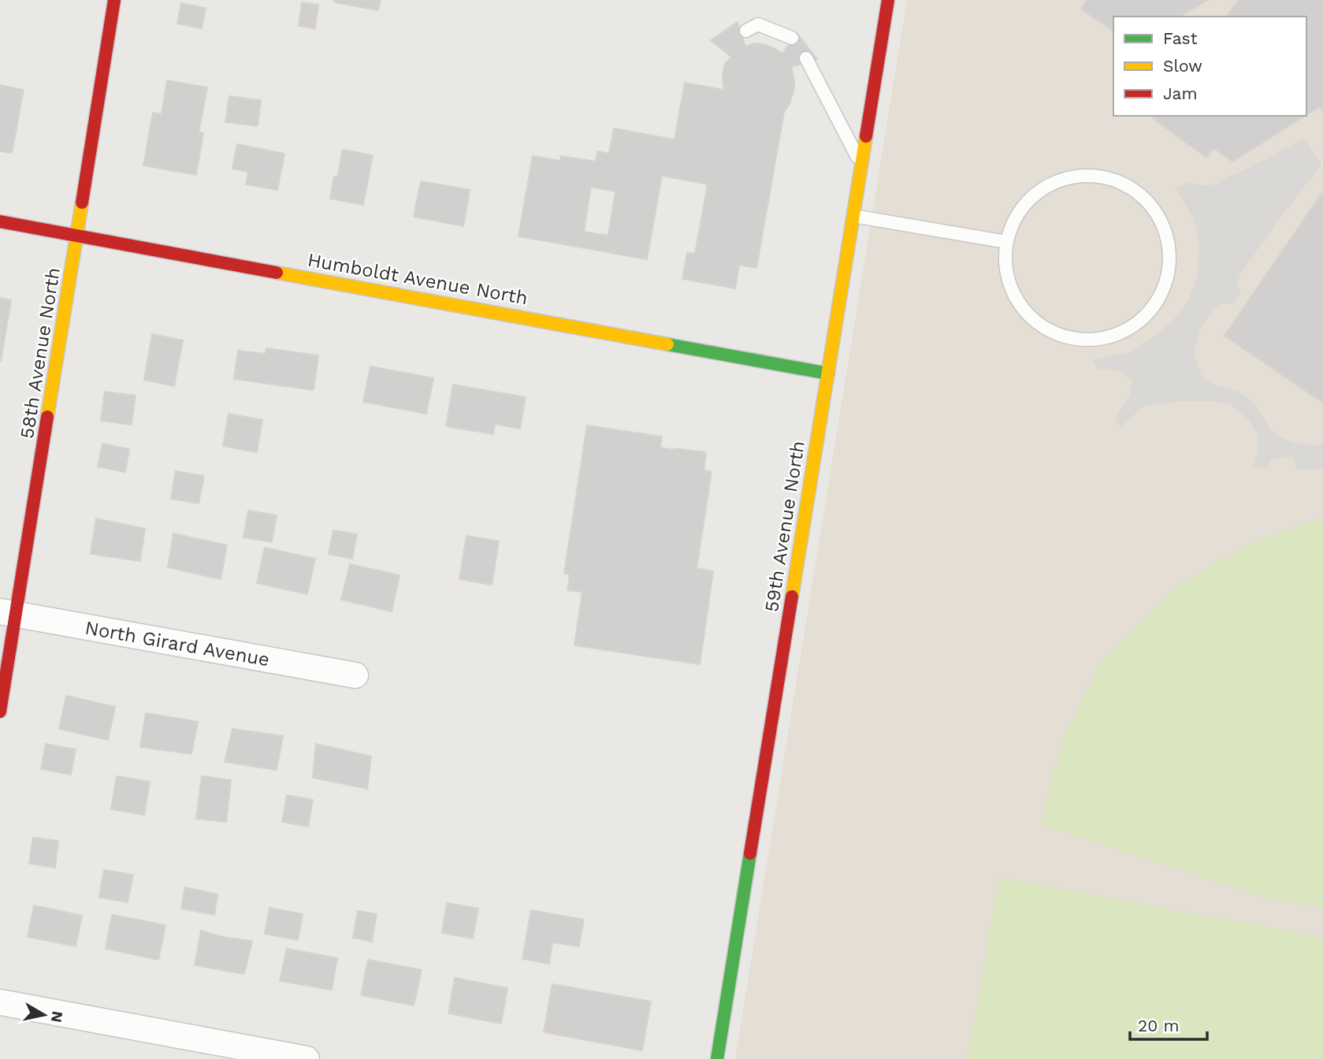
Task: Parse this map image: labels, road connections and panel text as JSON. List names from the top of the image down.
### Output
{
  "streets": {
    "street": [
      "Humboldt Avenue North",
      "58th Avenue North",
      "59th Avenue North",
      "North Girard Avenue"
    ]
  },
  "crossings": [
    ["Humboldt Avenue North", "58th Avenue North"],
    ["Humboldt Avenue North", "59th Avenue North"],
    ["58th Avenue North", "North Girard Avenue"]
  ],
  "legend": ["Fast", "Slow", "Jam"],
  "scale_bar": "20 m",
  "north": "right"
}
